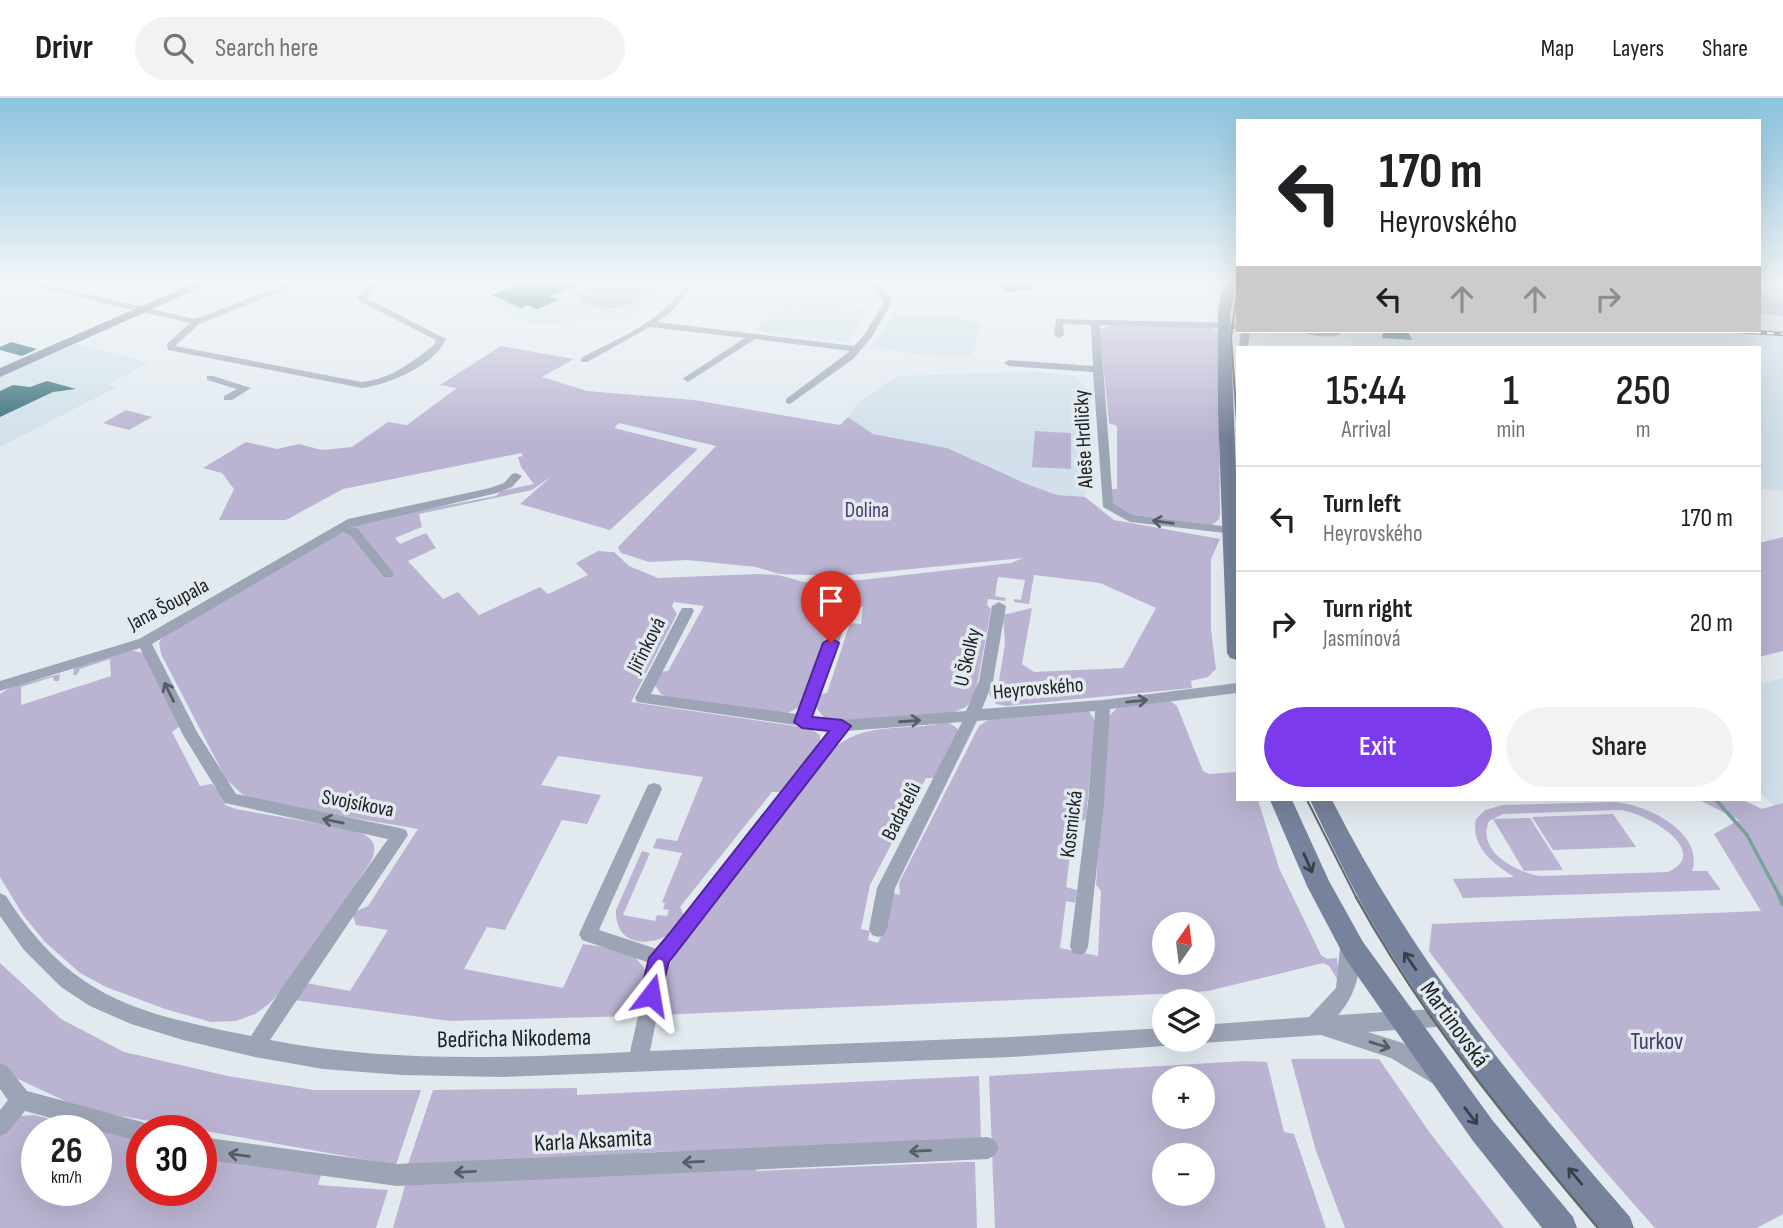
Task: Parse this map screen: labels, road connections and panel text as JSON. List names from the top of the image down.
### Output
{
  "streets": {
    "street": [
      "Aleše Hrdličky",
      "Jana Šoupala",
      "Jiřinková",
      "U Školky",
      "Heyrovského",
      "Svojsíkova",
      "Badatelů",
      "Kosmická",
      "Martinovská",
      "Bedřicha Nikodema",
      "Karla Aksamita"
    ]
  },
  "crossings": [
    ["Jana Šoupala", "Svojsíkova"],
    ["Jiřinková", "Heyrovského"],
    ["U Školky", "Heyrovského"],
    ["U Školky", "Badatelů"],
    ["Heyrovského", "Badatelů"],
    ["Heyrovského", "Kosmická"],
    ["Svojsíkova", "Bedřicha Nikodema"]
  ],
  "one_way": ["Heyrovského", "Karla Aksamita"],
  "parks": ["Dolina", "Turkov"],
  "north": "top",
  "page": {
    "header": "Drivr",
    "search": "Search here",
    "nav": ["Map", "Layers", "Share"],
    "turn": ["170 m", "Heyrovského"],
    "eta": [
      "15:44",
      "Arrival",
      "1",
      "min",
      "250",
      "m"
    ],
    "list": [
      {
        "name": "Turn left",
        "note": "Heyrovského",
        "value": "170 m"
      },
      {
        "name": "Turn right",
        "note": "Jasmínová",
        "value": "20 m"
      }
    ],
    "buttons": ["Exit", "Share"],
    "map_buttons": ["+", "−"],
    "speed": "26 km/h",
    "limit": "30"
  }
}
